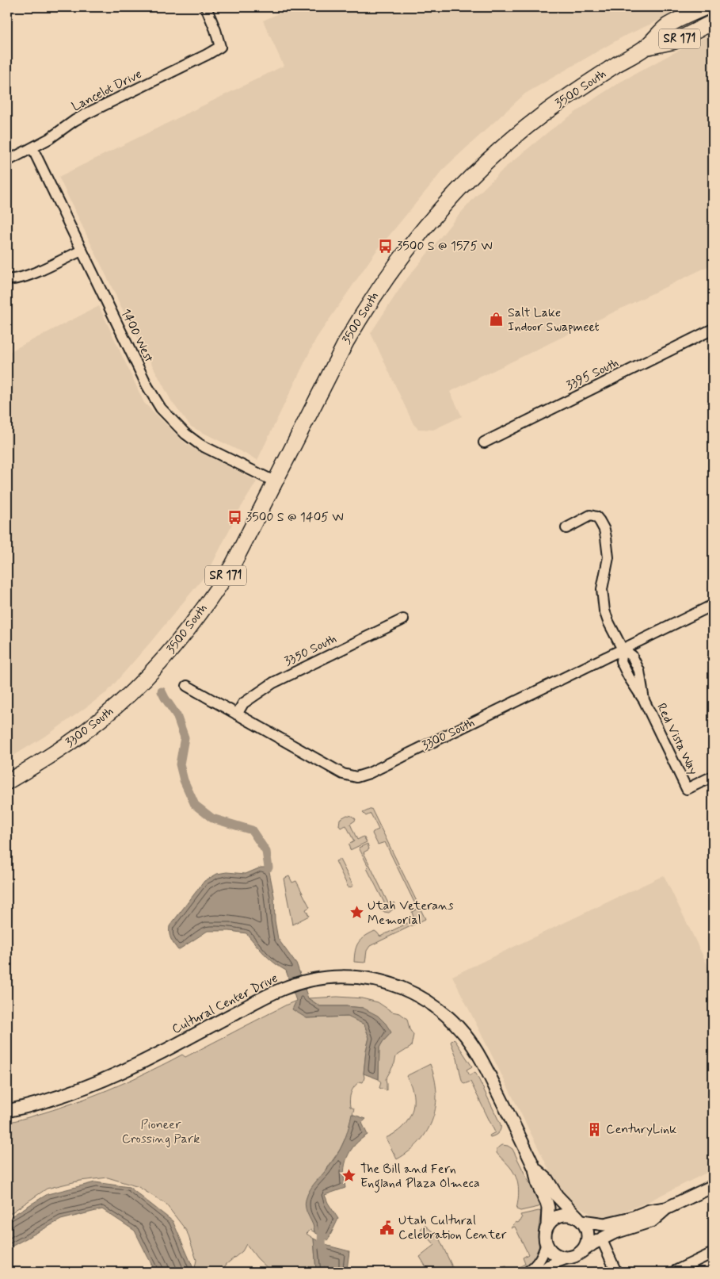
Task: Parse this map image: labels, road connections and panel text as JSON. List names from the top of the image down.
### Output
{
  "streets": {
    "main road": ["SR 171", "3500 South", "3300 South"],
    "street": [
      "Lancelot Drive",
      "1400 West",
      "3395 South",
      "3350 South",
      "Red Vista Way",
      "Cultural Center Drive"
    ]
  },
  "crossings": [
    ["3500 South", "1400 West"],
    ["3500 South", "3300 South"],
    ["Lancelot Drive", "1400 West"],
    ["3350 South", "3300 South"],
    ["3300 South", "Red Vista Way"]
  ],
  "parks": ["Pioneer Crossing Park"],
  "places": {
    "bus stop": ["3500 S @ 1575 W", "3500 S @ 1405 W"],
    "shop": ["Salt Lake Indoor Swapmeet"],
    "place": ["Utah Veterans Memorial", "The Bill and Fern England Plaza Olmeca"],
    "building": ["CenturyLink"],
    "public building": ["Utah Cultural Celebration Center"]
  }
}
